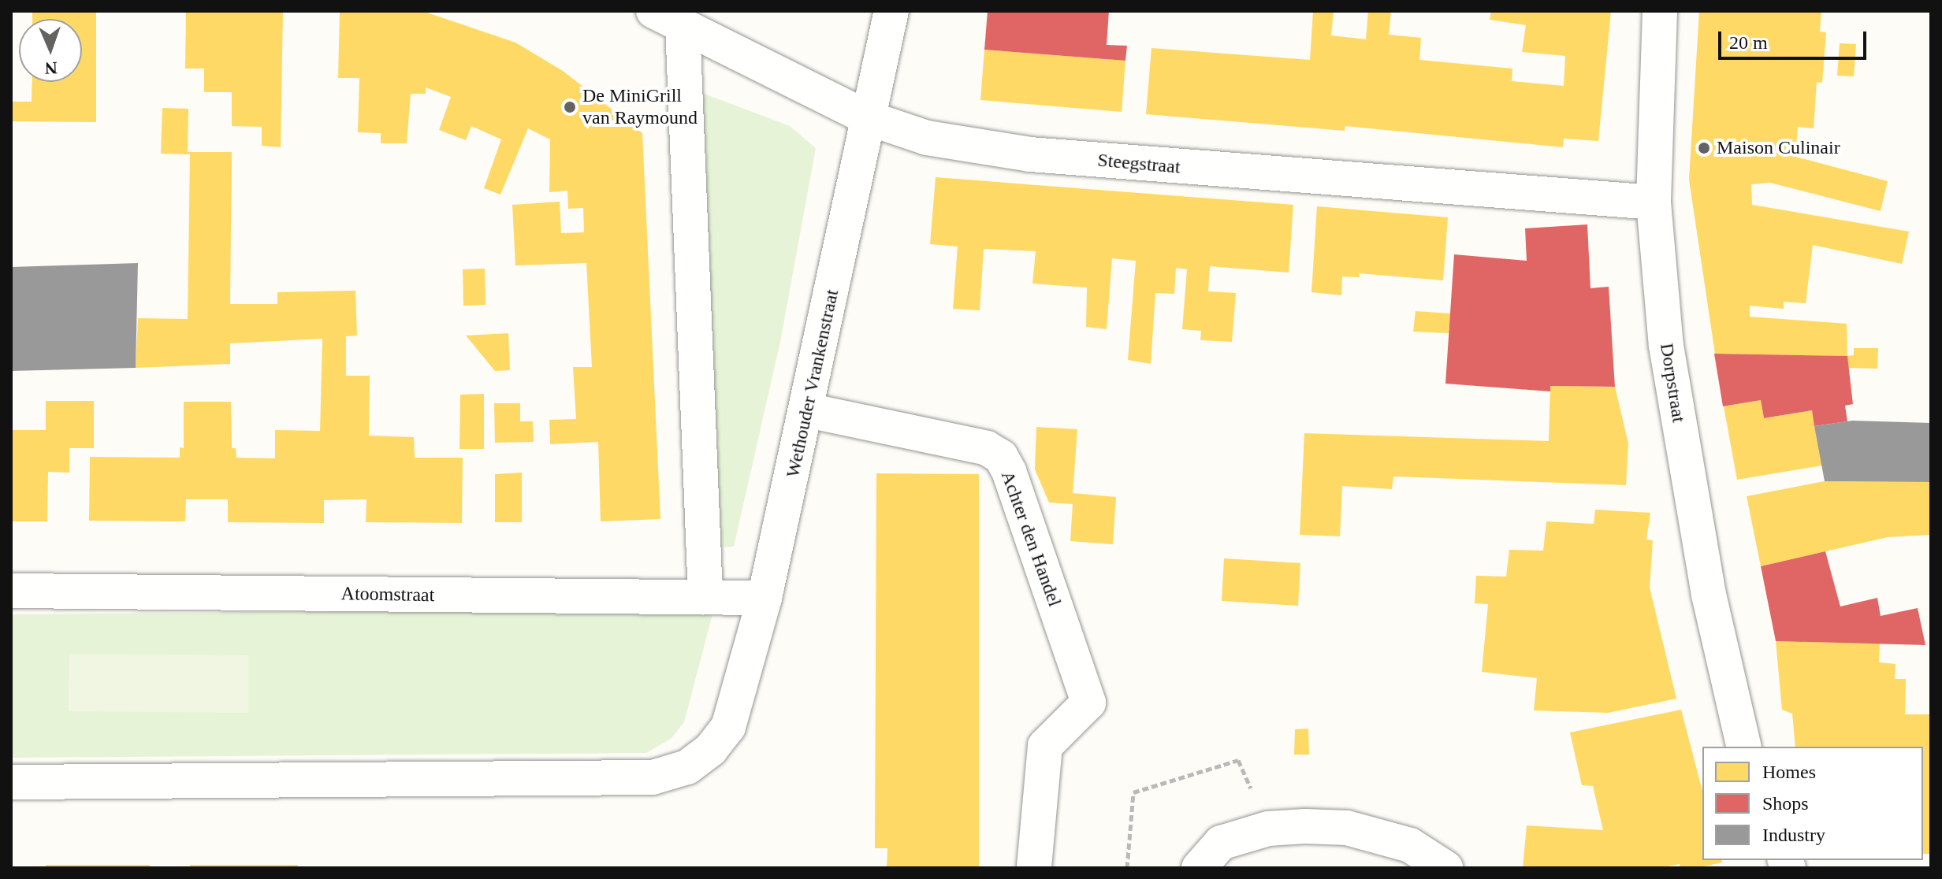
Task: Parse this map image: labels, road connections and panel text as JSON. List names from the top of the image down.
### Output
{
  "streets": {
    "street": [
      "Steegstraat",
      "Dorpstraat",
      "Wethouder Vrankenstraat",
      "Achter den Handel",
      "Atoomstraat"
    ]
  },
  "crossings": [
    ["Steegstraat", "Dorpstraat"],
    ["Steegstraat", "Wethouder Vrankenstraat"],
    ["Wethouder Vrankenstraat", "Achter den Handel"],
    ["Wethouder Vrankenstraat", "Atoomstraat"]
  ],
  "places": ["De MiniGrill van Raymound", "Maison Culinair"],
  "legend": ["Homes", "Shops", "Industry"],
  "scale_bar": "20 m",
  "north": "bottom"
}
